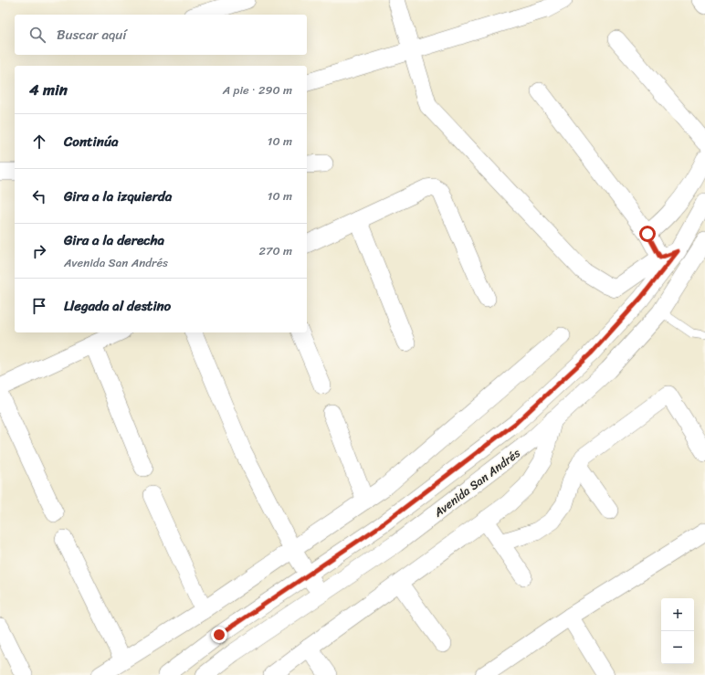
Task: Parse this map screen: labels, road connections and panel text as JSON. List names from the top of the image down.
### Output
{
  "streets": {
    "street": ["Avenida San Andrés"]
  },
  "page": {
    "search": "Buscar aquí",
    "heading": ["4 min", "A pie · 290 m"],
    "list": [
      ["Continúa", "10 m"],
      ["Gira a la izquierda", "10 m"],
      ["Gira a la derecha", "Avenida San Andrés", "270 m"],
      "Llegada al destino"
    ],
    "map_buttons": ["+", "−"]
  }
}
